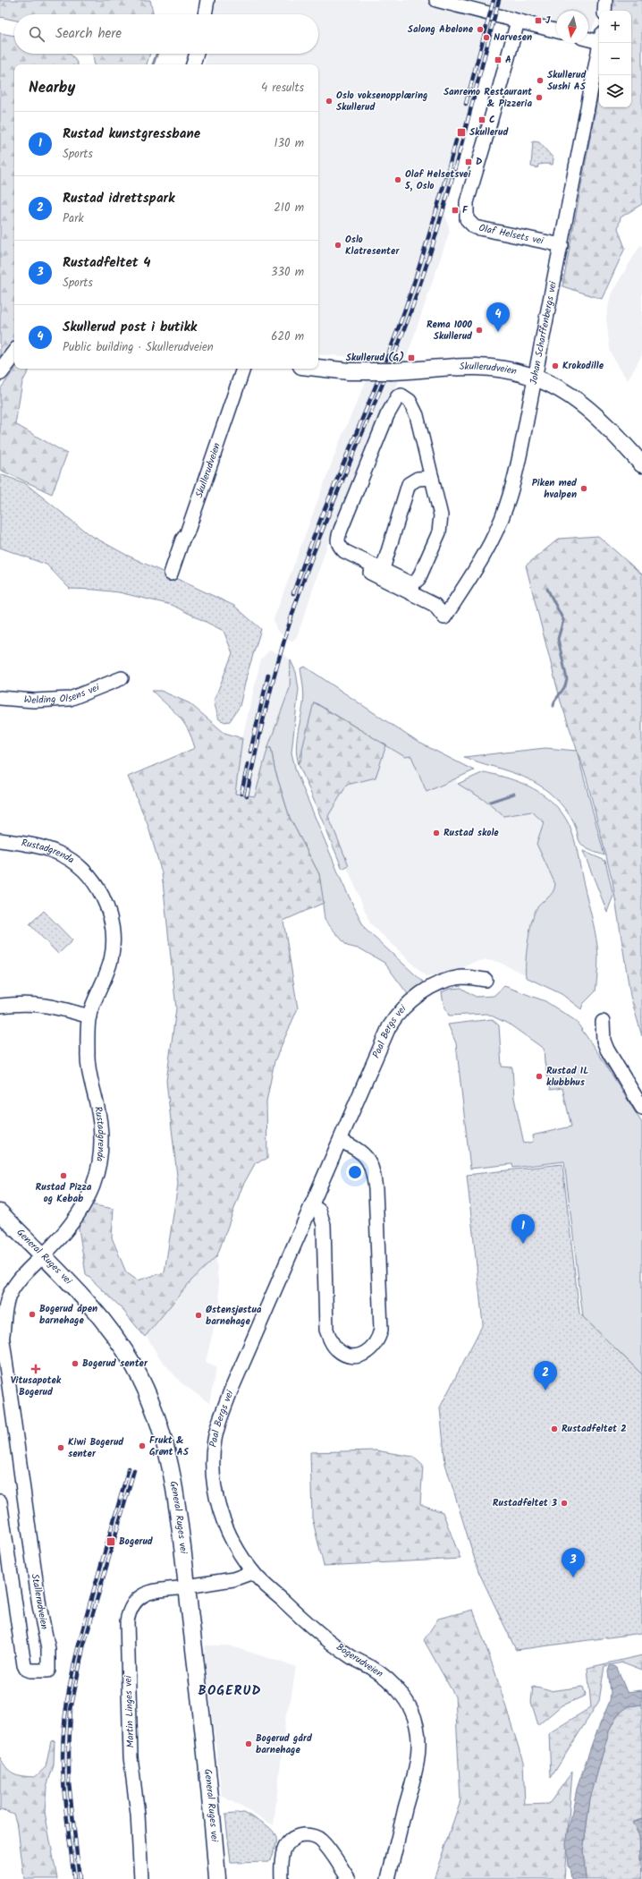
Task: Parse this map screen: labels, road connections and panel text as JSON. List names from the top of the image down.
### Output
{
  "streets": {
    "main road": ["Skullerudveien", "General Ruges vei"],
    "street": [
      "Olaf Helsets vei",
      "Johan Scharffenbergs vei",
      "Welding Olsens vei",
      "Rustadgrenda",
      "Paal Bergs vei",
      "Stallerudveien",
      "Bogerudveien",
      "Martin Linges vei"
    ]
  },
  "crossings": [
    ["Olaf Helsets vei", "Johan Scharffenbergs vei"],
    ["Johan Scharffenbergs vei", "Skullerudveien"],
    ["Rustadgrenda", "General Ruges vei"],
    ["Rustadgrenda", "Stallerudveien"],
    ["Paal Bergs vei", "Bogerudveien"],
    ["General Ruges vei", "Stallerudveien"],
    ["General Ruges vei", "Martin Linges vei"]
  ],
  "districts": ["BOGERUD"],
  "places": {
    "transit": [
      "J",
      "A",
      "C",
      "Skullerud",
      "D",
      "F",
      "Skullerud (G)",
      "Bogerud"
    ],
    "other": [
      "Salong Abelone",
      "Narvesen",
      "Skullerud Sushi AS",
      "Sanremo Restaurant & Pizzeria",
      "Oslo voksenopplæring Skullerud",
      "Olaf Helsetsvei 5, Oslo",
      "Oslo Klatresenter",
      "Rema 1000 Skullerud",
      "Krokodille",
      "Piken med hvalpen",
      "Rustad skole",
      "Rustad IL klubbhus",
      "Rustad Pizza og Kebab",
      "Bogerud åpen barnehage",
      "Østensjøstua barnehage",
      "Bogerud senter",
      "Rustadfeltet 2",
      "Frukt & Grønt AS",
      "Kiwi Bogerud senter",
      "Rustadfeltet 3",
      "Bogerud gård barnehage"
    ],
    "health": ["Vitusapotek Bogerud"]
  },
  "north": "bottom",
  "page": {
    "map_buttons": ["+", "−"],
    "search": "Search here",
    "heading": ["Nearby", "4 results"],
    "list": [
      {
        "mark": "1",
        "name": "Rustad kunstgressbane",
        "note": "Sports",
        "value": "130 m"
      },
      {
        "mark": "2",
        "name": "Rustad idrettspark",
        "note": "Park",
        "value": "210 m"
      },
      {
        "mark": "3",
        "name": "Rustadfeltet 4",
        "note": "Sports",
        "value": "330 m"
      },
      {
        "mark": "4",
        "name": "Skullerud post i butikk",
        "note": "Public building · Skullerudveien",
        "value": "620 m"
      }
    ],
    "pins": [
      "4",
      "1",
      "2",
      "3"
    ]
  }
}
